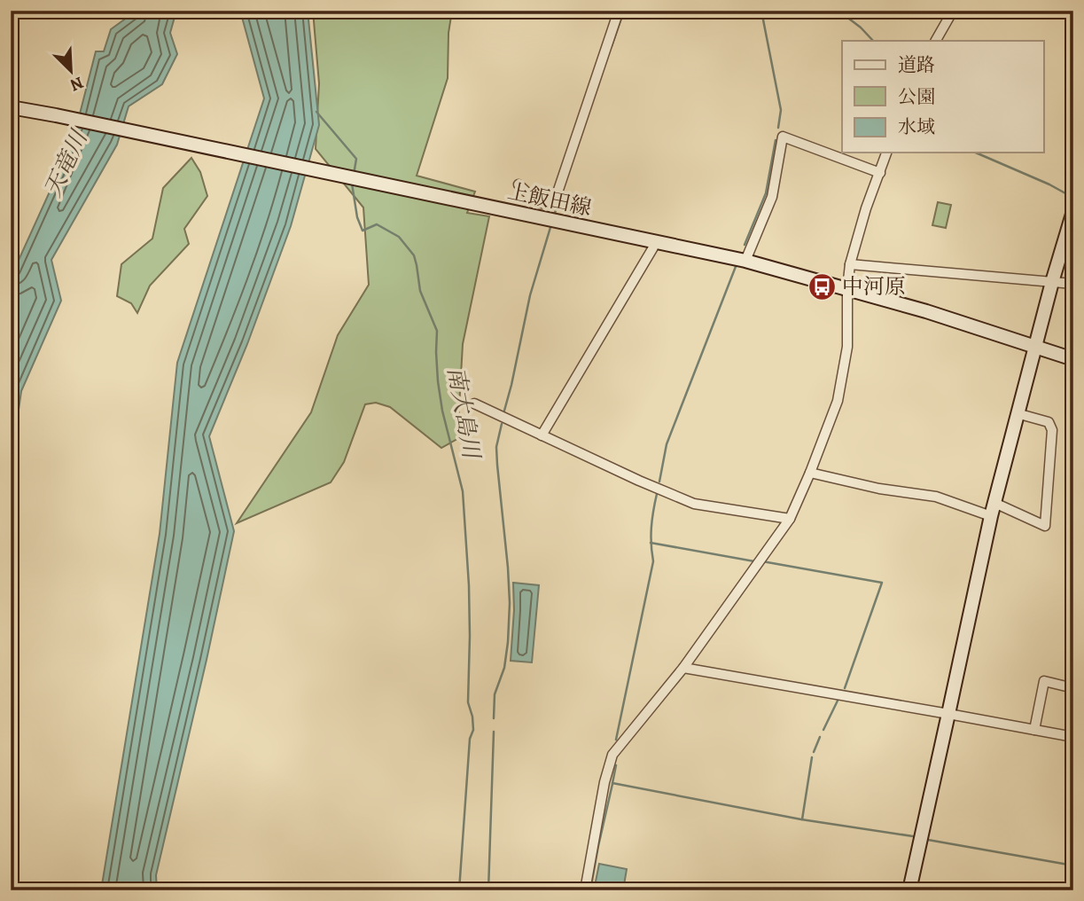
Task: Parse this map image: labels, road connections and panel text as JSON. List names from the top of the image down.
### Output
{
  "streets": {
    "main road": ["上飯田線"]
  },
  "water": ["天竜川", "南大島川"],
  "places": {
    "bus stop": ["中河原"]
  },
  "legend": ["道路", "公園", "水域"],
  "north": "bottom right"
}
